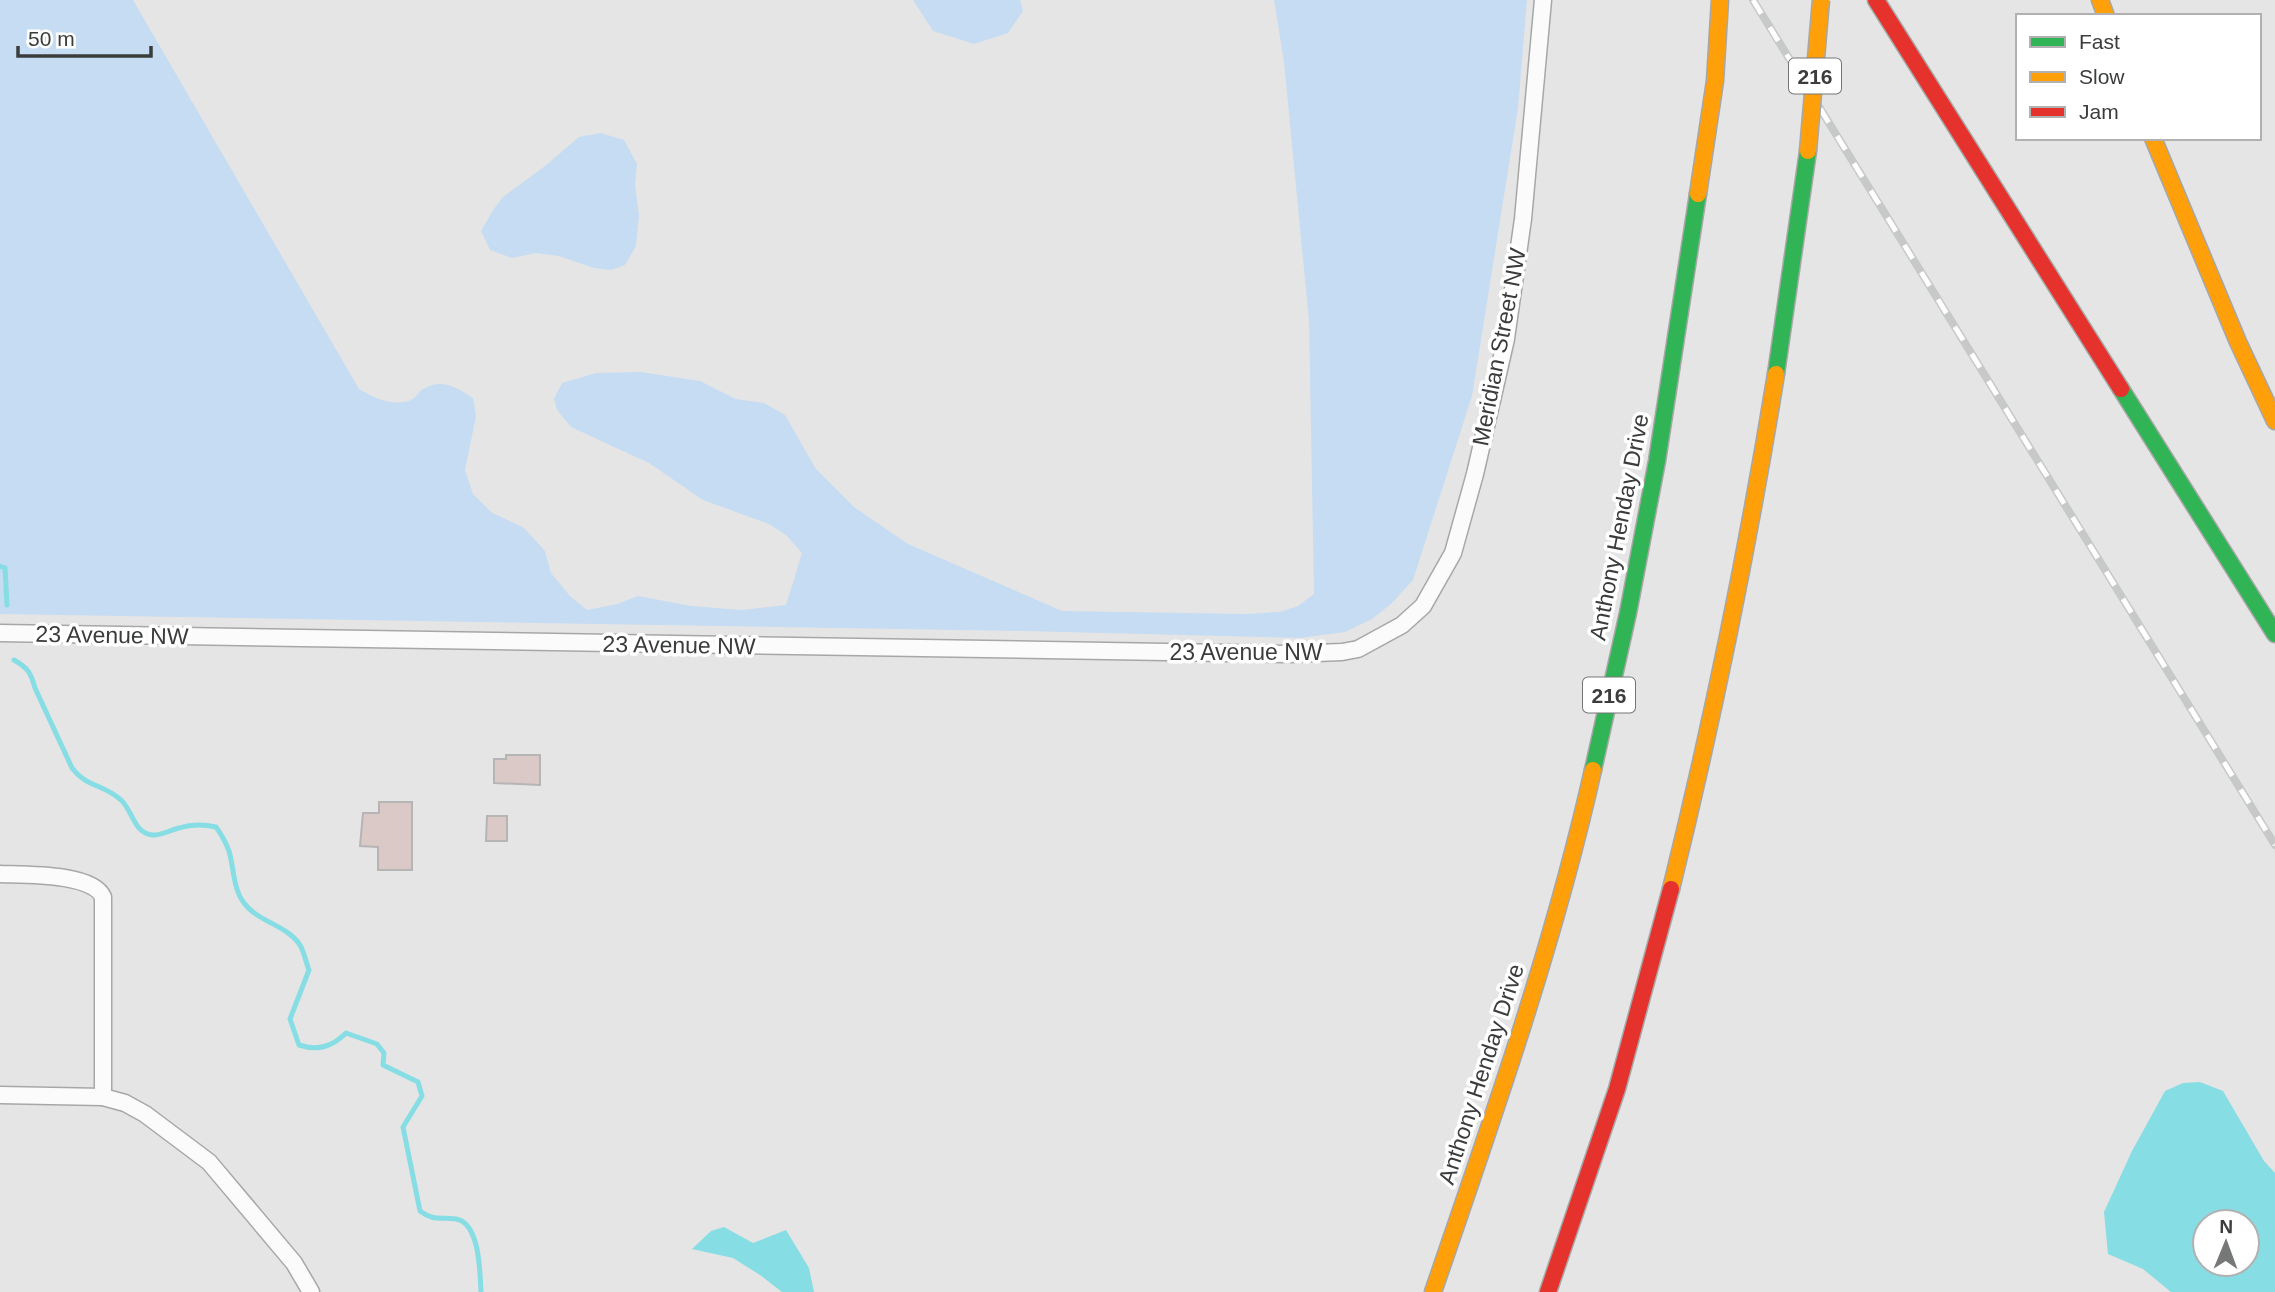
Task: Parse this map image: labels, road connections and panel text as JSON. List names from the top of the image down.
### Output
{
  "streets": {
    "highway": ["216", "Anthony Henday Drive"],
    "street": ["Meridian Street NW", "23 Avenue NW"]
  },
  "crossings": [
    ["Meridian Street NW", "23 Avenue NW"]
  ],
  "legend": ["Fast", "Slow", "Jam"],
  "scale_bar": "50 m",
  "north": "top"
}
